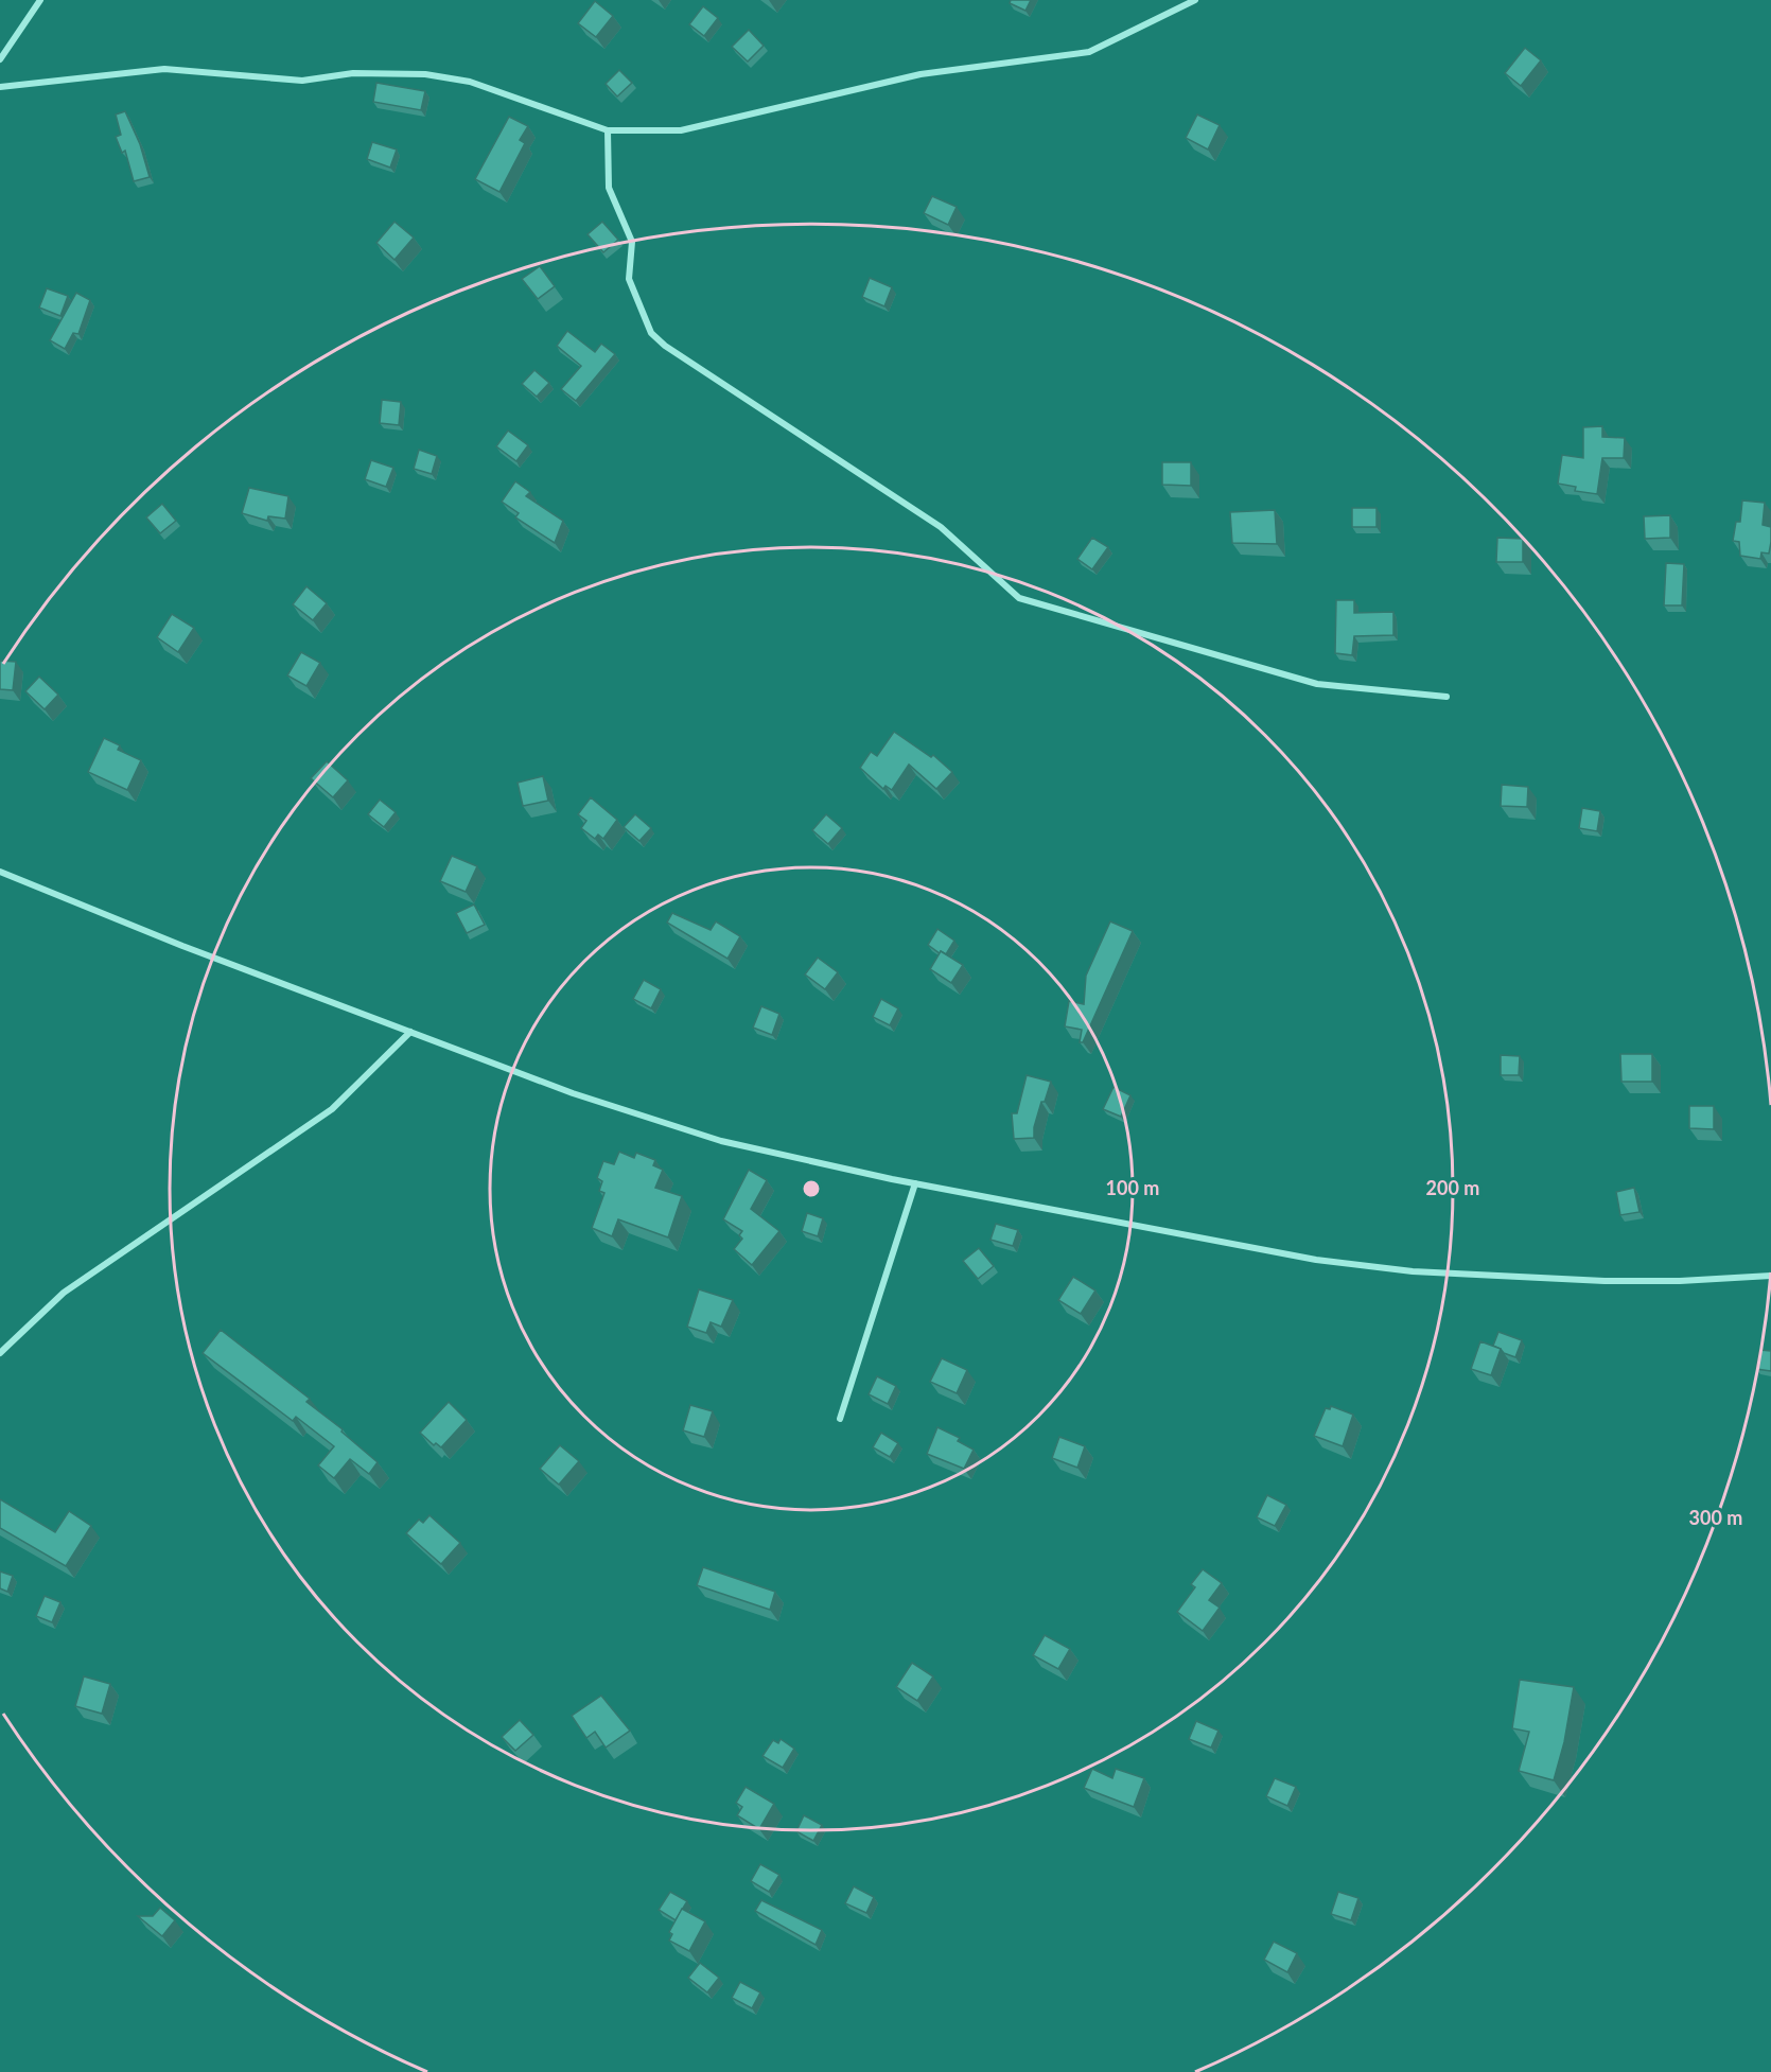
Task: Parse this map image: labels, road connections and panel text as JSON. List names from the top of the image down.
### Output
{
  "rings": ["100 m", "200 m", "300 m"]
}
